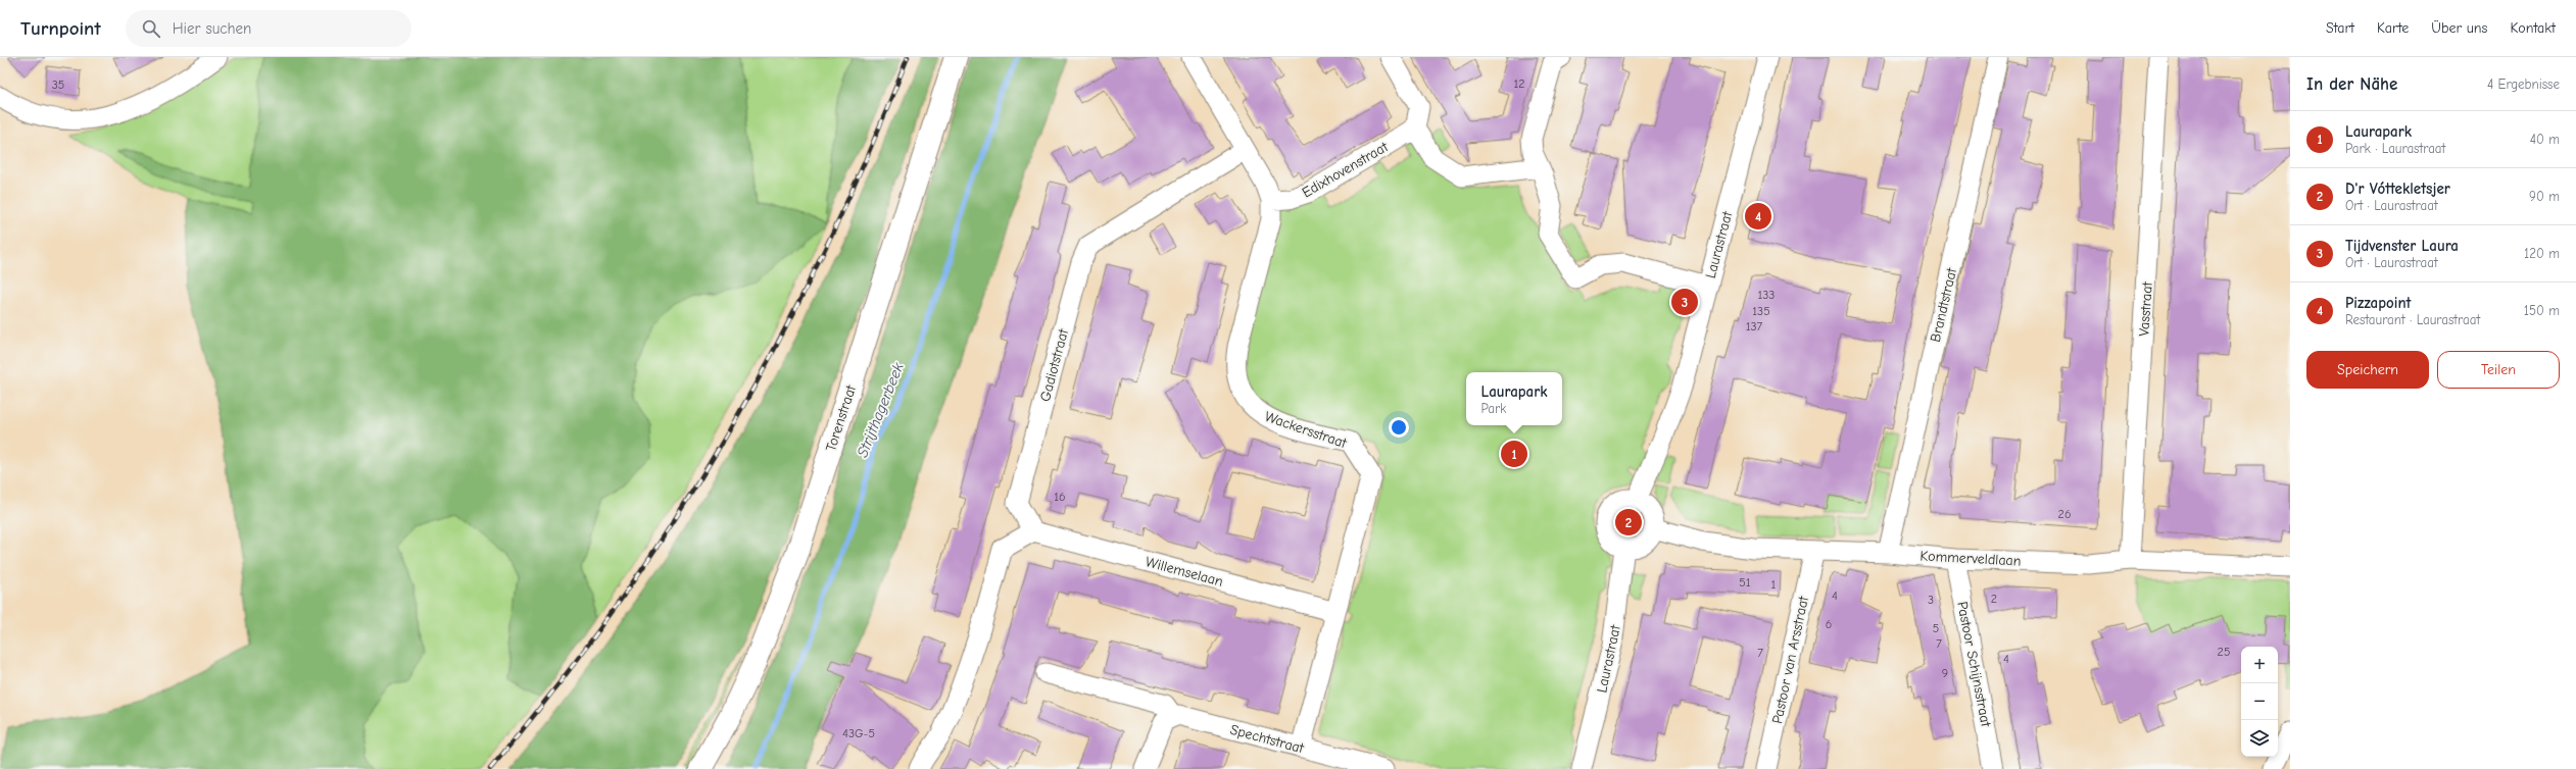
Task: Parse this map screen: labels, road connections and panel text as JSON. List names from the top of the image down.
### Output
{
  "streets": {
    "street": [
      "Edixhovenstraat",
      "Laurastraat",
      "Brandtstraat",
      "Vasstraat",
      "Gadiotstraat",
      "Torenstraat",
      "Wackersstraat",
      "Kommerveldlaan",
      "Willemselaan",
      "Pastoor van Arsstraat",
      "Pastoor Schijnsstraat",
      "Spechtstraat"
    ]
  },
  "crossings": [
    ["Edixhovenstraat", "Wackersstraat"],
    ["Laurastraat", "Kommerveldlaan"],
    ["Brandtstraat", "Kommerveldlaan"],
    ["Vasstraat", "Kommerveldlaan"],
    ["Gadiotstraat", "Wackersstraat"],
    ["Gadiotstraat", "Willemselaan"],
    ["Wackersstraat", "Willemselaan"],
    ["Wackersstraat", "Spechtstraat"],
    ["Kommerveldlaan", "Pastoor van Arsstraat"],
    ["Kommerveldlaan", "Pastoor Schijnsstraat"]
  ],
  "water": ["Strijthagerbeek"],
  "house_numbers": [
    "12",
    "35",
    "133",
    "135",
    "137",
    "16",
    "26",
    "51",
    "1",
    "4",
    "2",
    "3",
    "6",
    "5",
    "7",
    "25",
    "7",
    "4",
    "9",
    "43G-5"
  ],
  "page": {
    "header": "Turnpoint",
    "search": "Hier suchen",
    "nav": [
      "Start",
      "Karte",
      "Über uns",
      "Kontakt"
    ],
    "heading": ["In der Nähe", "4 Ergebnisse"],
    "list": [
      {
        "mark": "1",
        "name": "Laurapark",
        "note": "Park · Laurastraat",
        "value": "40 m"
      },
      {
        "mark": "2",
        "name": "D'r Vóttekletsjer",
        "note": "Ort · Laurastraat",
        "value": "90 m"
      },
      {
        "mark": "3",
        "name": "Tijdvenster Laura",
        "note": "Ort · Laurastraat",
        "value": "120 m"
      },
      {
        "mark": "4",
        "name": "Pizzapoint",
        "note": "Restaurant · Laurastraat",
        "value": "150 m"
      }
    ],
    "pins": [
      "4",
      "3",
      "1",
      "2"
    ],
    "buttons": ["Speichern", "Teilen"],
    "popup": ["Laurapark", "Park"],
    "map_buttons": ["+", "−"]
  }
}
